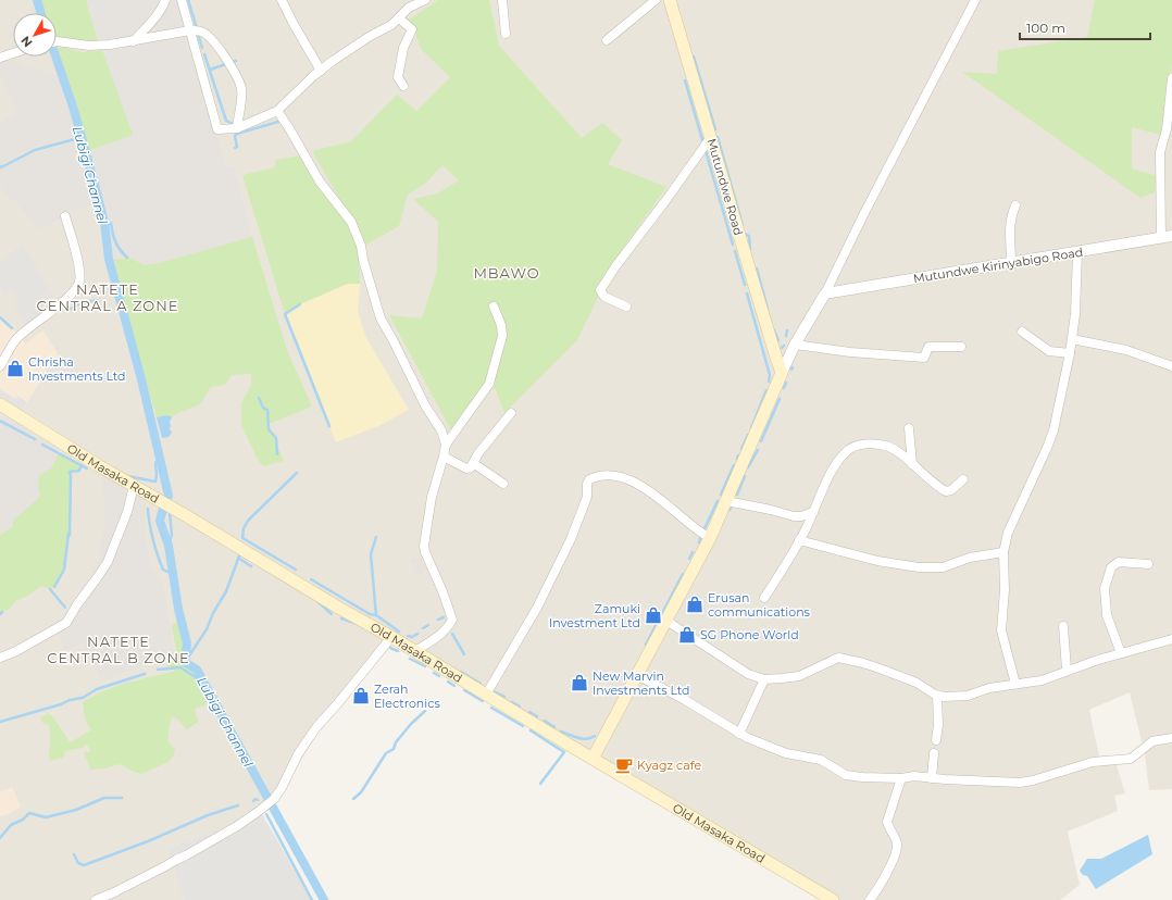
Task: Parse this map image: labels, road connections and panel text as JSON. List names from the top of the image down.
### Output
{
  "streets": {
    "main road": ["Mutundwe Road", "Old Masaka Road"],
    "street": ["Mutundwe Kirinyabigo Road"]
  },
  "districts": ["MBAWO", "NATETE CENTRAL A ZONE", "NATETE CENTRAL B ZONE"],
  "water": ["Lubigi Channel"],
  "places": {
    "shop": [
      "Chrisha Investments Ltd",
      "Erusan communications",
      "Zamuki Investment Ltd",
      "SG Phone World",
      "New Marvin Investments Ltd",
      "Zerah Electronics"
    ],
    "cafe": ["Kyagz cafe"]
  },
  "scale_bar": "100 m",
  "north": "bottom left"
}
